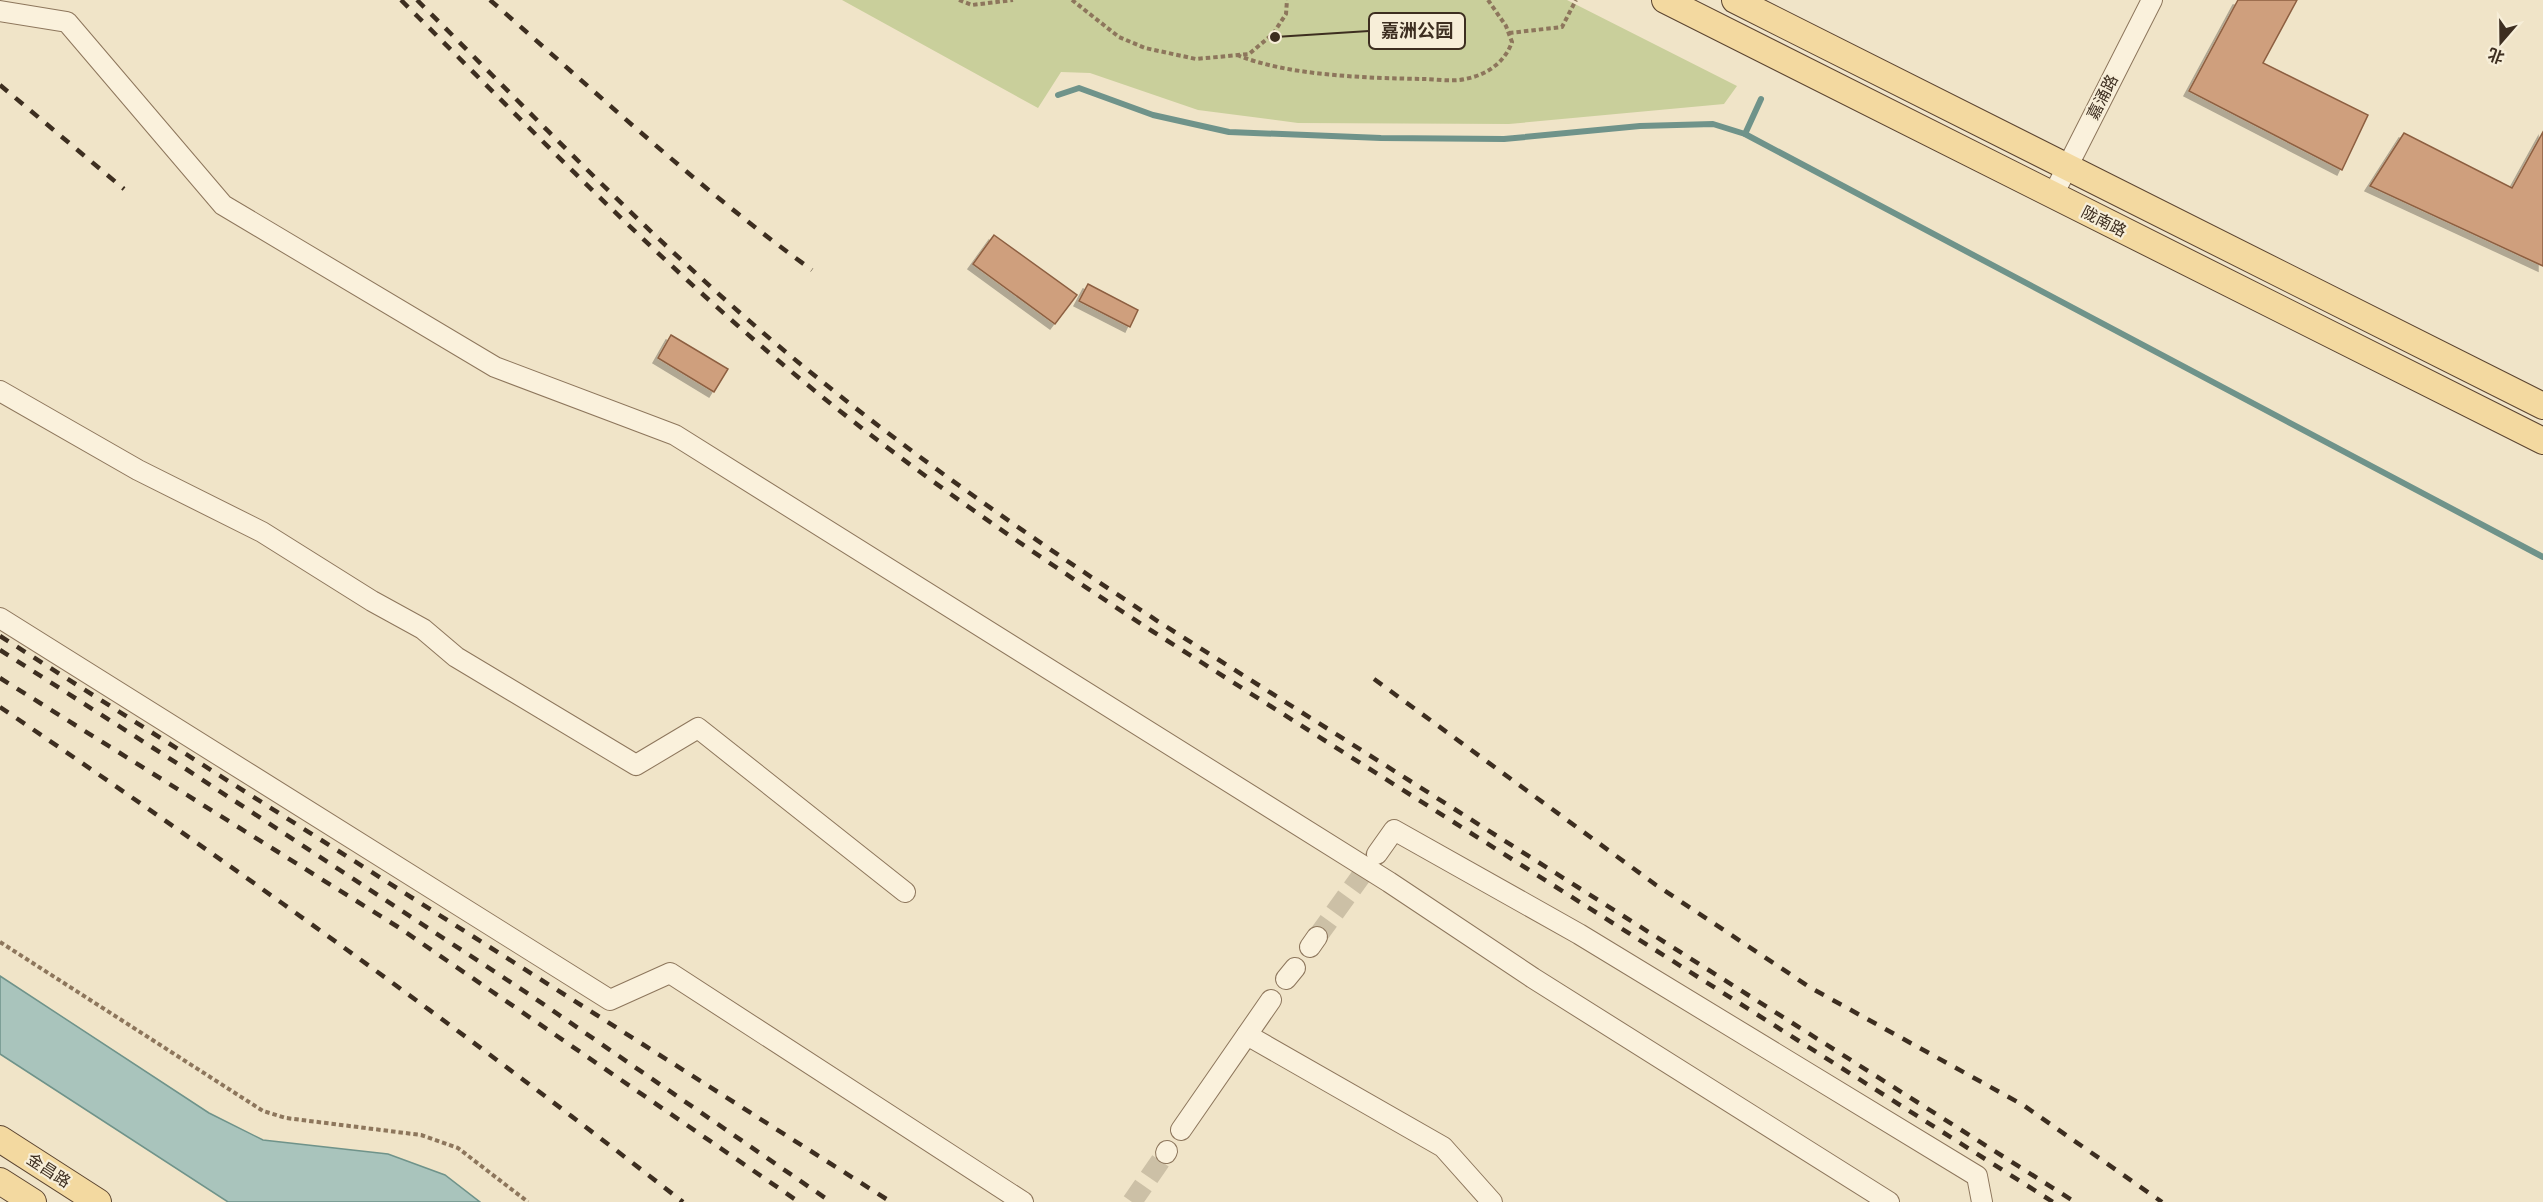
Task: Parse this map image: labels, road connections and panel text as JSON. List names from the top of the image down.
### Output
{
  "streets": {
    "main road": ["陇南路", "金昌路"],
    "street": ["嘉涌路"]
  },
  "crossings": [
    ["嘉涌路", "陇南路"]
  ],
  "places": ["嘉洲公园"],
  "north": "bottom"
}
